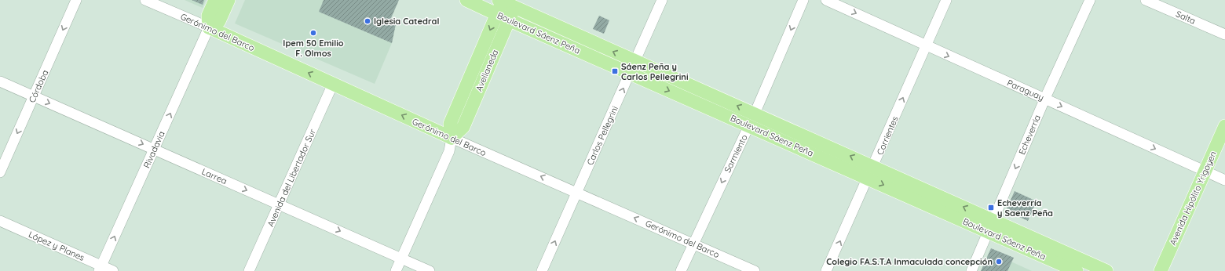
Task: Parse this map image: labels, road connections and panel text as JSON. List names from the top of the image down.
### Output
{
  "streets": {
    "main road": [
      "Gerónimo del Barco",
      "Boulevard Sáenz Peña",
      "Avellaneda",
      "Rivadavia",
      "Avenida Hipólito Yrigoyen"
    ],
    "street": [
      "Salta",
      "Córdoba",
      "Paraguay",
      "Echeverría",
      "Carlos Pellegrini",
      "Corrientes",
      "Sarmiento",
      "Larrea",
      "Avenida del Libertador Sur",
      "López y Planes"
    ]
  },
  "crossings": [
    ["Gerónimo del Barco", "Avellaneda"],
    ["Gerónimo del Barco", "Carlos Pellegrini"],
    ["Gerónimo del Barco", "Rivadavia"],
    ["Gerónimo del Barco", "Sarmiento"],
    ["Gerónimo del Barco", "Avenida del Libertador Sur"],
    ["Boulevard Sáenz Peña", "Avellaneda"],
    ["Boulevard Sáenz Peña", "Echeverría"],
    ["Boulevard Sáenz Peña", "Carlos Pellegrini"],
    ["Boulevard Sáenz Peña", "Corrientes"],
    ["Boulevard Sáenz Peña", "Sarmiento"],
    ["Avellaneda", "Larrea"],
    ["Córdoba", "Larrea"],
    ["Paraguay", "Echeverría"],
    ["Paraguay", "Corrientes"],
    ["Paraguay", "Avenida Hipólito Yrigoyen"],
    ["Rivadavia", "Larrea"],
    ["Rivadavia", "López y Planes"],
    ["Larrea", "Avenida del Libertador Sur"]
  ],
  "one_way": [
    "Gerónimo del Barco",
    "Córdoba",
    "Paraguay",
    "Echeverría",
    "Carlos Pellegrini",
    "Corrientes",
    "Rivadavia",
    "Sarmiento",
    "Larrea"
  ],
  "places": {
    "other": ["Iglesia Catedral", "Ipem 50 Emilio F. Olmos", "Colegio FA.S.T.A Inmaculada concepción"],
    "transit": ["Sáenz Peña y Carlos Pellegrini", "Echeverría y Saenz Peña"]
  }
}
